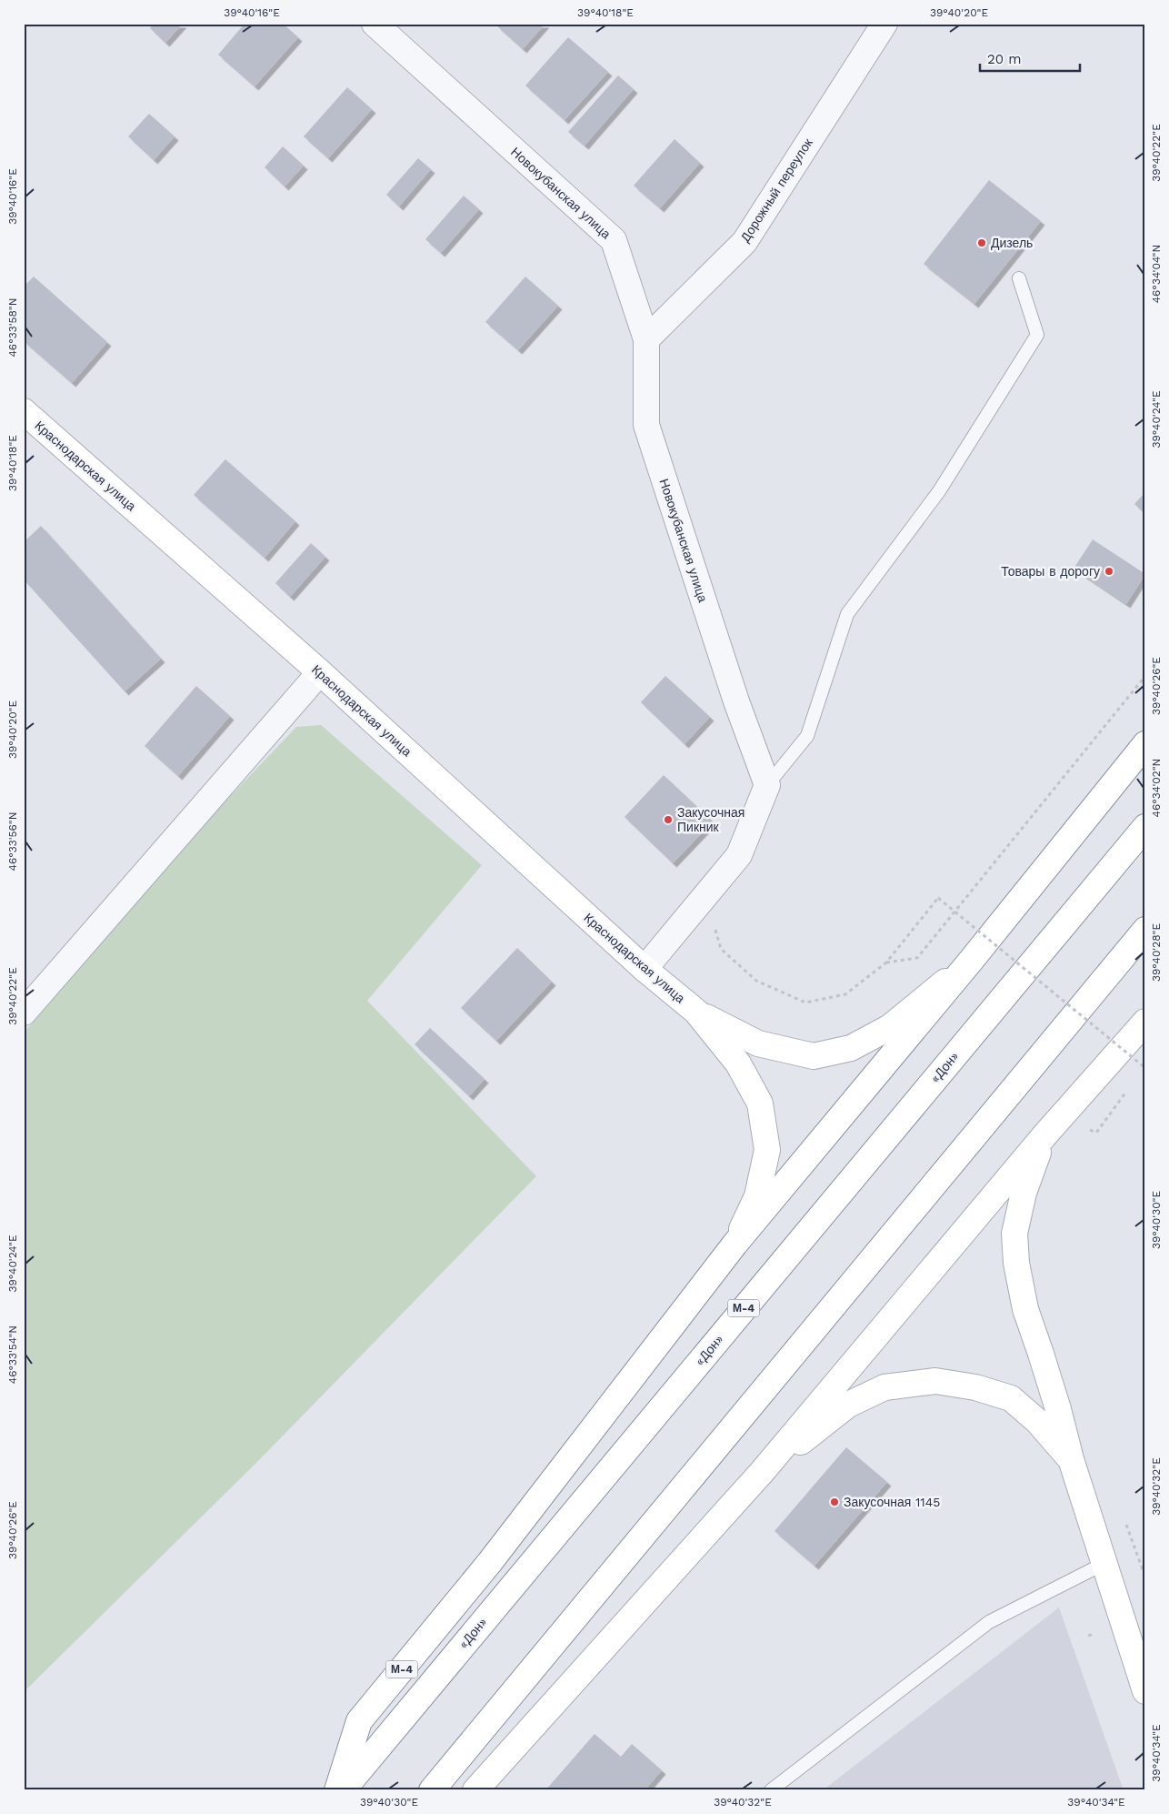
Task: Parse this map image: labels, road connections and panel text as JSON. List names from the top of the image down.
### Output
{
  "streets": {
    "main road": ["Краснодарская улица", "«Дон»", "М-4"],
    "street": ["Дорожный переулок", "Новокубанская улица"]
  },
  "crossings": [
    ["Дорожный переулок", "Новокубанская улица"],
    ["Краснодарская улица", "М-4"]
  ],
  "places": [
    "Дизель",
    "Товары в дорогу",
    "Закусочная Пикник",
    "Закусочная 1145"
  ],
  "scale_bar": "20 m",
  "coordinates": [
    "39°40'16\"E",
    "39°40'18\"E",
    "39°40'20\"E",
    "39°40'22\"E",
    "46°34'04\"N",
    "46°33'58\"N",
    "39°40'24\"E",
    "39°40'26\"E",
    "46°34'02\"N",
    "46°33'56\"N",
    "39°40'28\"E",
    "39°40'30\"E",
    "46°33'54\"N",
    "39°40'32\"E",
    "39°40'34\"E"
  ]
}
